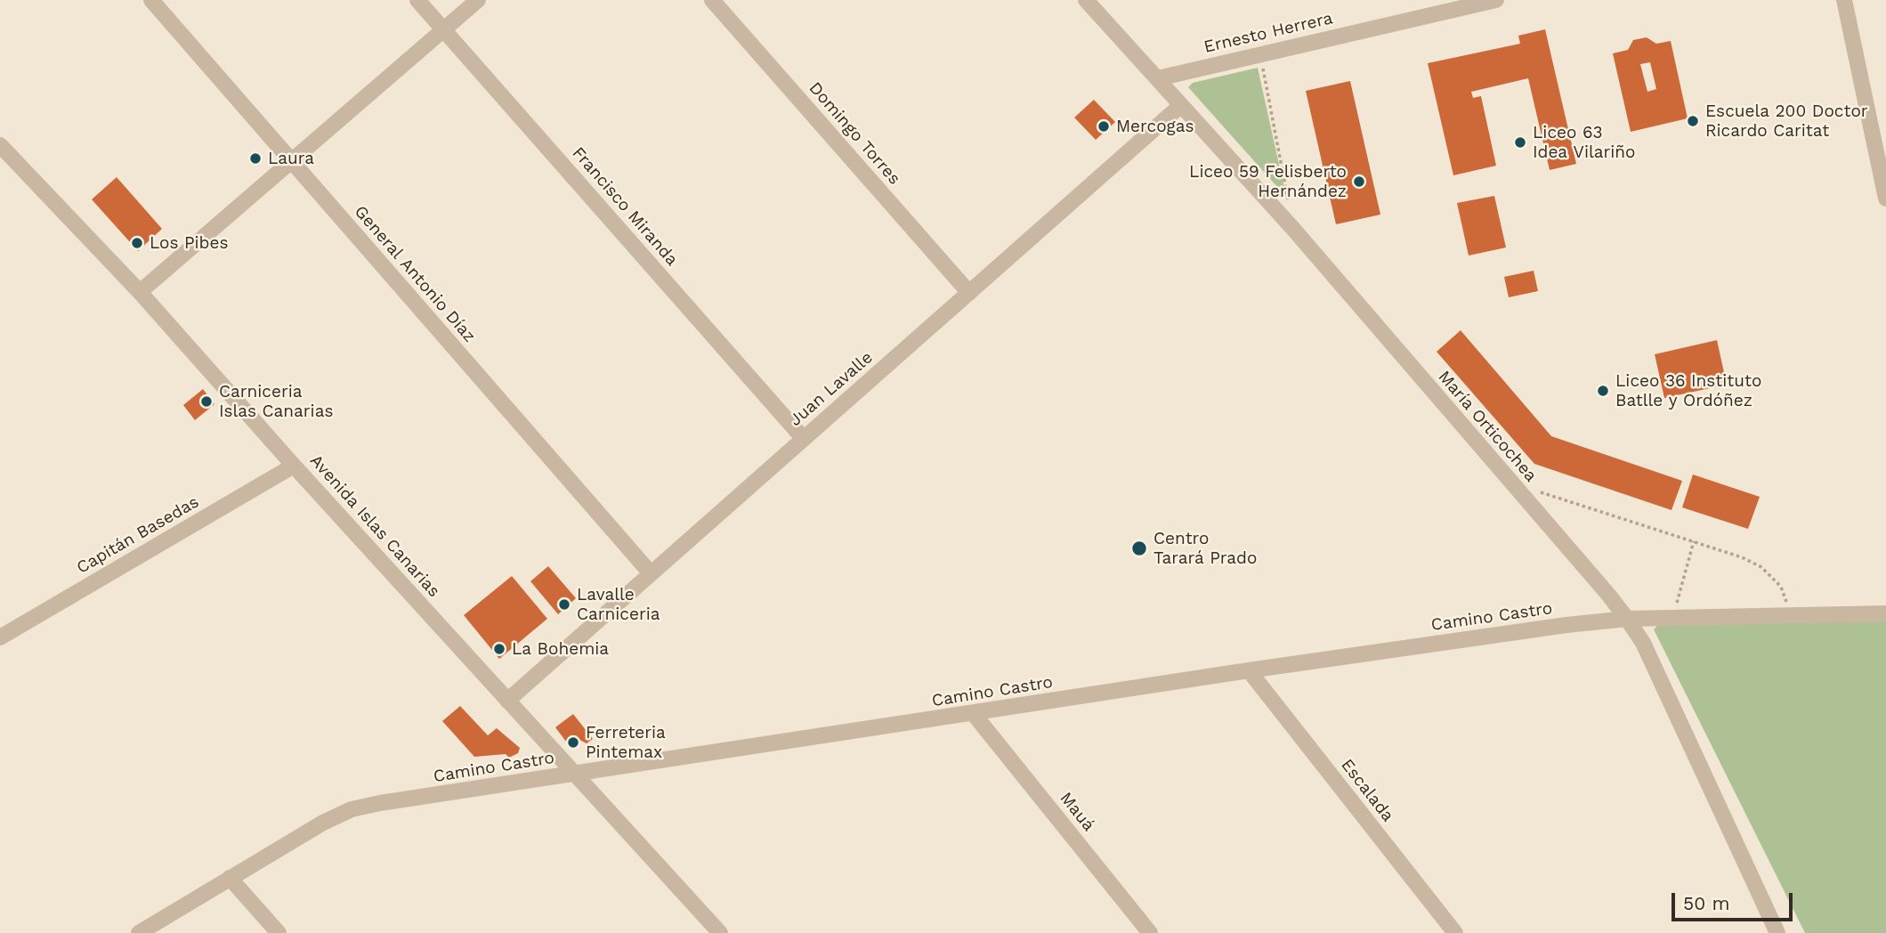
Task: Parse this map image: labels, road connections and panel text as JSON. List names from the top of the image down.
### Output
{
  "streets": {
    "street": [
      "Ernesto Herrera",
      "Domingo Torres",
      "Francisco Miranda",
      "General Antonio Díaz",
      "Juan Lavalle",
      "María Orticochea",
      "Avenida Islas Canarias",
      "Capitán Basedas",
      "Camino Castro",
      "Escalada",
      "Mauá"
    ]
  },
  "crossings": [
    ["Ernesto Herrera", "María Orticochea"],
    ["Domingo Torres", "Juan Lavalle"],
    ["Francisco Miranda", "Juan Lavalle"],
    ["General Antonio Díaz", "Juan Lavalle"],
    ["Juan Lavalle", "María Orticochea"],
    ["Juan Lavalle", "Avenida Islas Canarias"],
    ["María Orticochea", "Camino Castro"],
    ["Avenida Islas Canarias", "Capitán Basedas"],
    ["Avenida Islas Canarias", "Camino Castro"],
    ["Camino Castro", "Escalada"],
    ["Camino Castro", "Mauá"]
  ],
  "places": [
    "Escuela 200 Doctor Ricardo Caritat",
    "Mercogas",
    "Liceo 63 Idea Vilariño",
    "Laura",
    "Liceo 59 Felisberto Hernández",
    "Los Pibes",
    "Liceo 36 Instituto Batlle y Ordóñez",
    "Carniceria Islas Canarias",
    "Centro Tarará Prado",
    "Lavalle Carniceria",
    "La Bohemia",
    "Ferreteria Pintemax"
  ],
  "scale_bar": "50 m"
}
